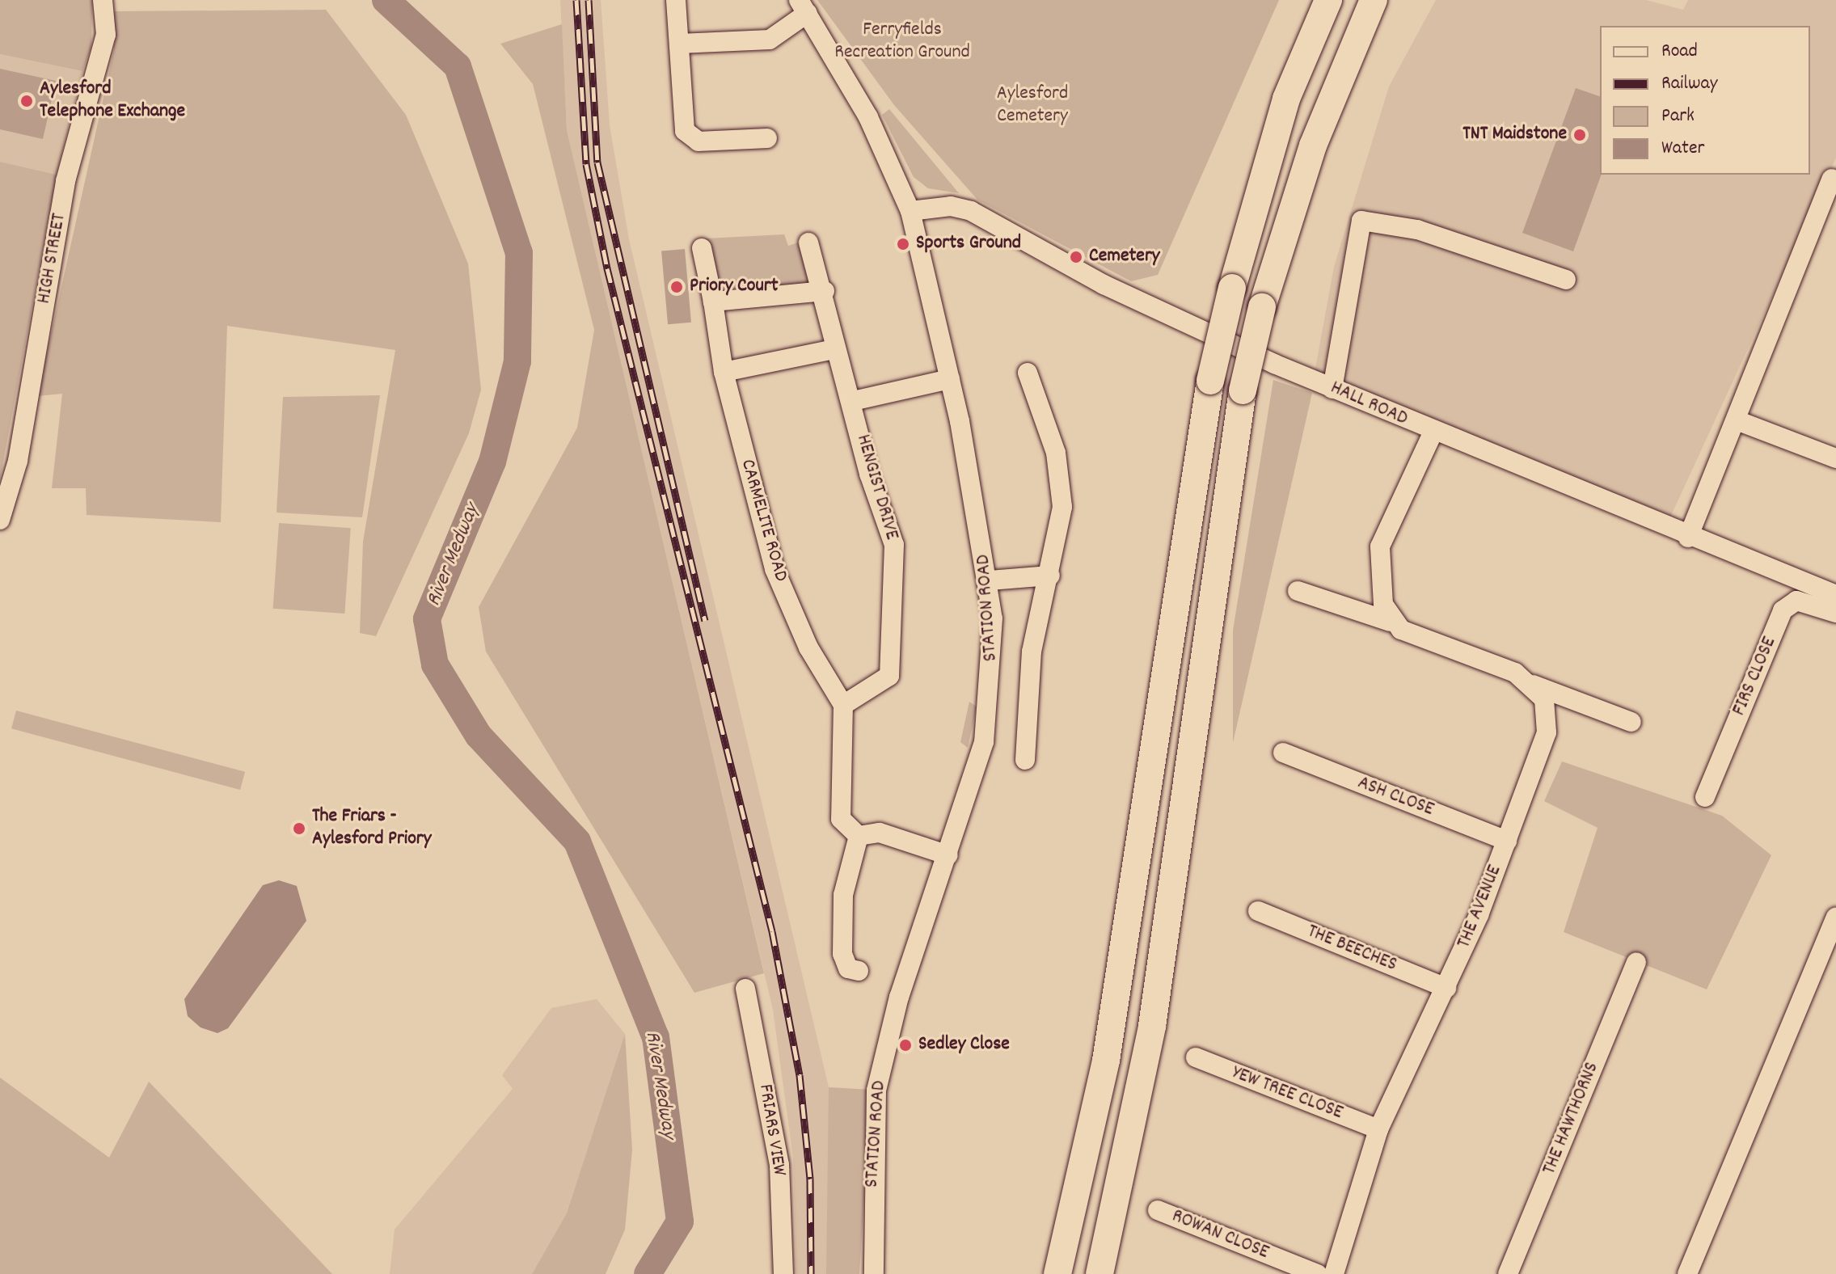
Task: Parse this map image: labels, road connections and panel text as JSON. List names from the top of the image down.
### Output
{
  "streets": {
    "street": [
      "HIGH STREET",
      "HALL ROAD",
      "HENGIST DRIVE",
      "CARMELITE ROAD",
      "STATION ROAD",
      "FIRS CLOSE",
      "ASH CLOSE",
      "THE AVENUE",
      "THE BEECHES",
      "YEW TREE CLOSE",
      "THE HAWTHORNS",
      "FRIARS VIEW",
      "ROWAN CLOSE"
    ]
  },
  "crossings": [
    ["HALL ROAD", "STATION ROAD"],
    ["HENGIST DRIVE", "CARMELITE ROAD"],
    ["ASH CLOSE", "THE AVENUE"],
    ["THE AVENUE", "THE BEECHES"],
    ["THE AVENUE", "YEW TREE CLOSE"]
  ],
  "water": ["River Medway"],
  "parks": ["Ferryfields Recreation Ground", "Aylesford Cemetery"],
  "places": [
    "Aylesford Telephone Exchange",
    "TNT Maidstone",
    "Sports Ground",
    "Cemetery",
    "Priory Court",
    "The Friars - Aylesford Priory",
    "Sedley Close"
  ],
  "legend": [
    "Road",
    "Railway",
    "Park",
    "Water"
  ]
}
